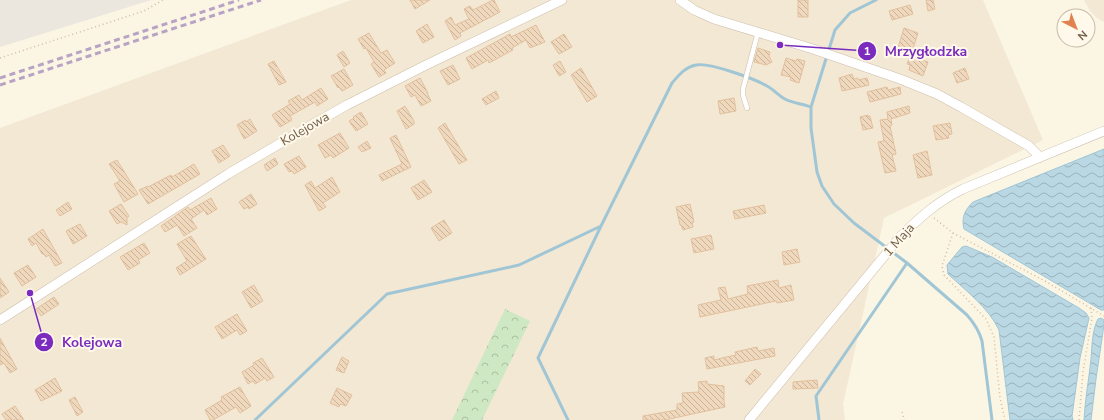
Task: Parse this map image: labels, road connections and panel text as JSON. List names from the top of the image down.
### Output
{
  "streets": {
    "street": ["Kolejowa", "1 Maja"]
  },
  "places": ["Mrzygłodzka", "Kolejowa"],
  "north": "bottom right"
}
